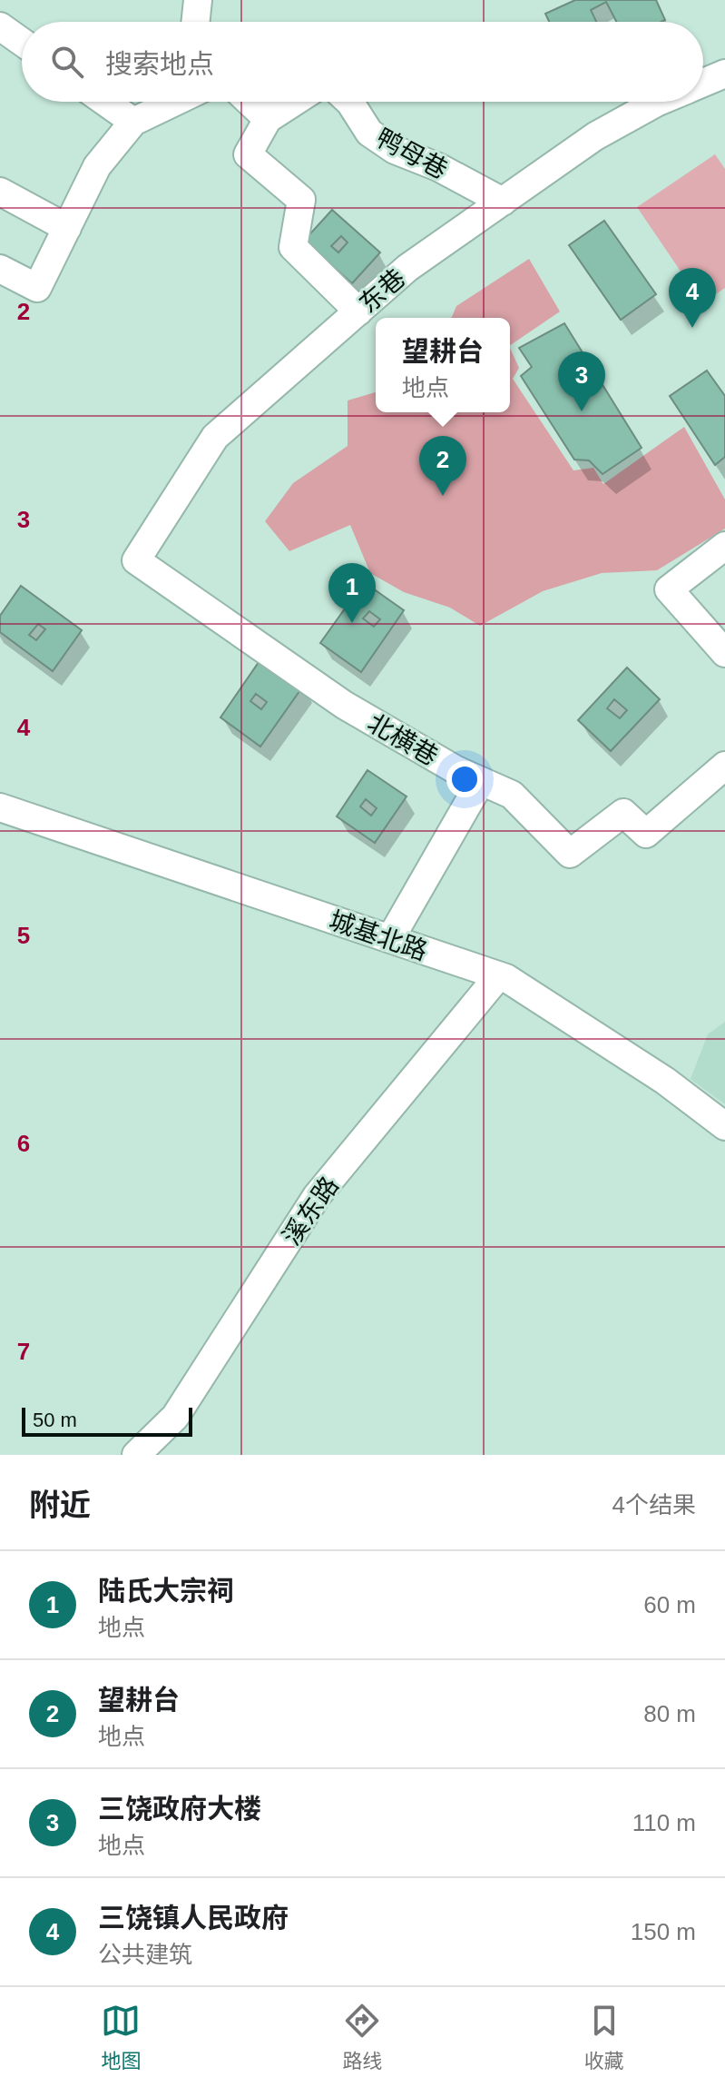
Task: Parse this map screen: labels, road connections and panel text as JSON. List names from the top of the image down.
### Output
{
  "streets": {
    "street": [
      "鸭母巷",
      "东巷",
      "北横巷",
      "城基北路",
      "溪东路"
    ]
  },
  "crossings": [
    ["鸭母巷", "东巷"],
    ["东巷", "北横巷"],
    ["城基北路", "溪东路"]
  ],
  "scale_bar": "50 m",
  "page": {
    "search": "搜索地点",
    "pins": [
      "4",
      "3",
      "2",
      "1"
    ],
    "popup": ["望耕台", "地点"],
    "scale": "50 m",
    "heading": ["附近", "4个结果"],
    "list": [
      {
        "mark": "1",
        "name": "陆氏大宗祠",
        "note": "地点",
        "value": "60 m"
      },
      {
        "mark": "2",
        "name": "望耕台",
        "note": "地点",
        "value": "80 m"
      },
      {
        "mark": "3",
        "name": "三饶政府大楼",
        "note": "地点",
        "value": "110 m"
      },
      {
        "mark": "4",
        "name": "三饶镇人民政府",
        "note": "公共建筑",
        "value": "150 m"
      }
    ],
    "nav": ["地图", "路线", "收藏"]
  },
  "grid": {
    "rows": [
      "2",
      "3",
      "4",
      "5",
      "6",
      "7"
    ]
  }
}
